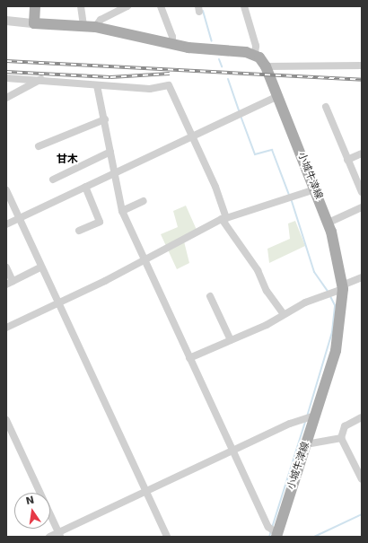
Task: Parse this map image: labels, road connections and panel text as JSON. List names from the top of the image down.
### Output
{
  "streets": {
    "main road": ["小城牛津線"]
  },
  "districts": ["甘木"],
  "north": "top"
}
